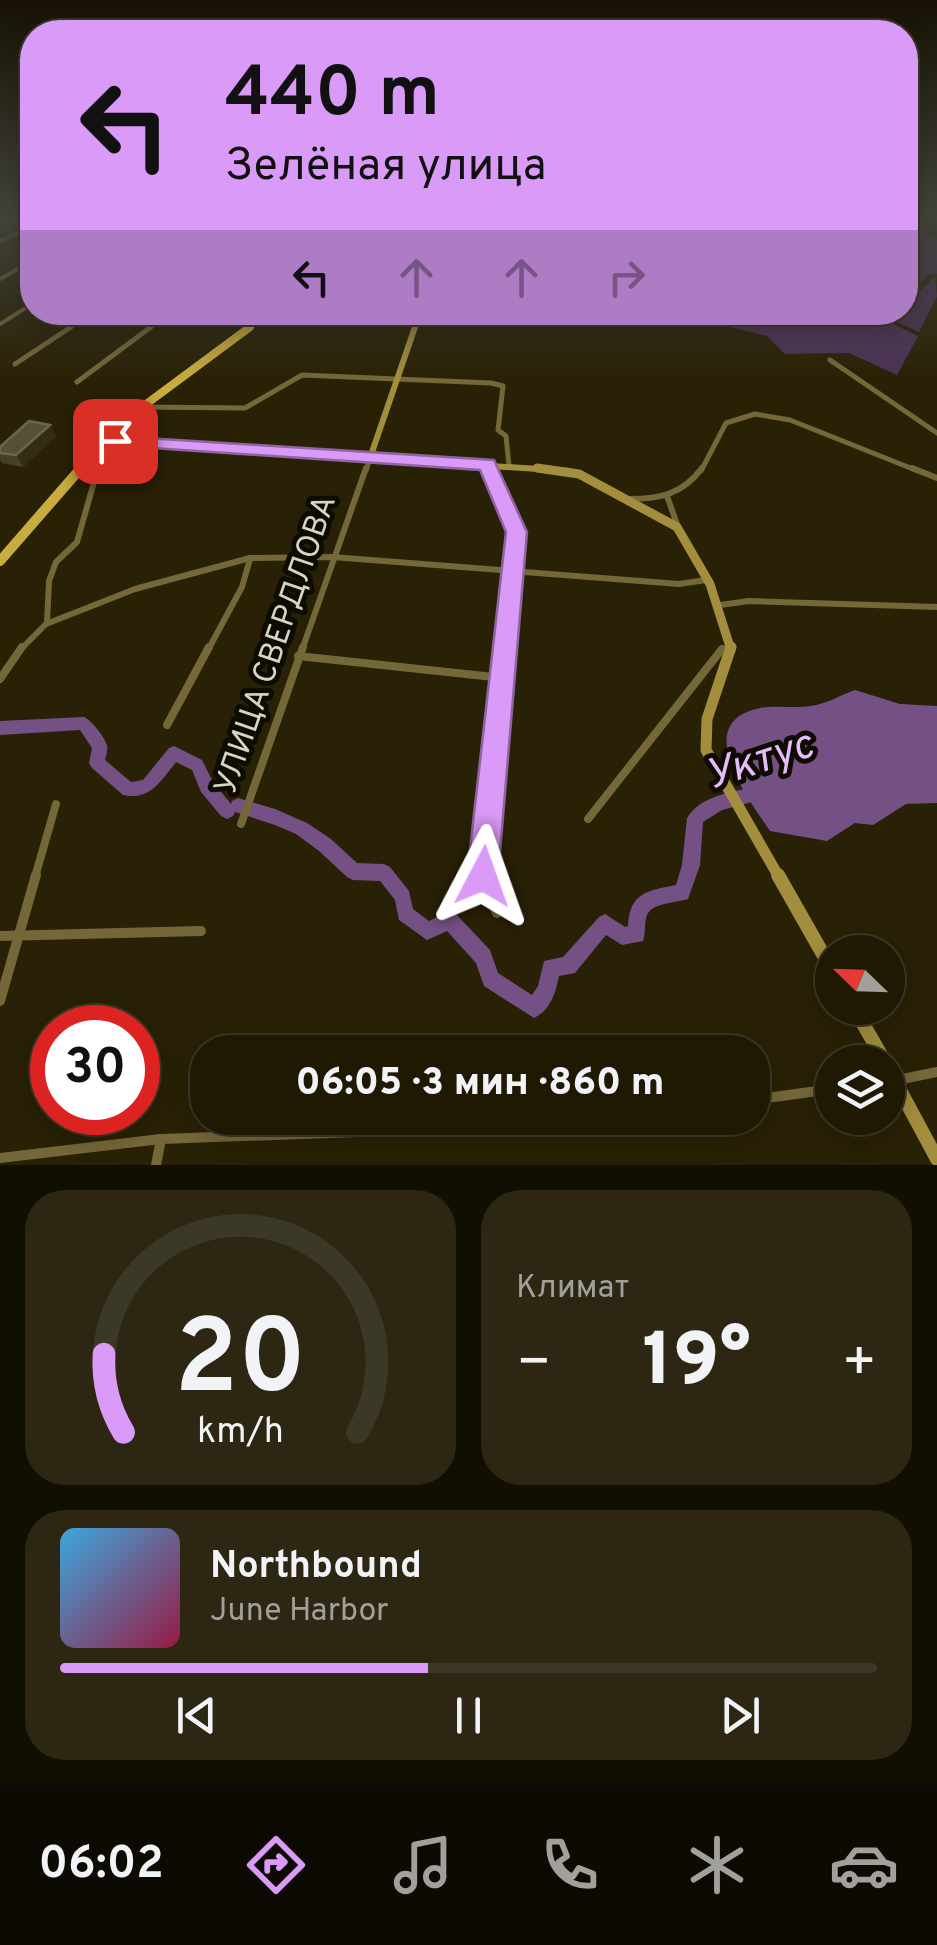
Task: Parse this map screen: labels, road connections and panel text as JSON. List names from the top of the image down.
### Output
{
  "streets": {
    "street": ["УЛИЦА СВЕРДЛОВА"]
  },
  "water": ["Уктус"],
  "north": "top left",
  "page": {
    "turn": ["440 m", "Зелёная улица"],
    "limit": "30",
    "trip": "06:05 · 3 мин · 860 m",
    "tile": "Климат",
    "heat": ["−", "19°", "+"],
    "song": ["Northbound", "June Harbor"],
    "tabs": "06:02",
    "gauge": ["20", "km/h"]
  }
}
